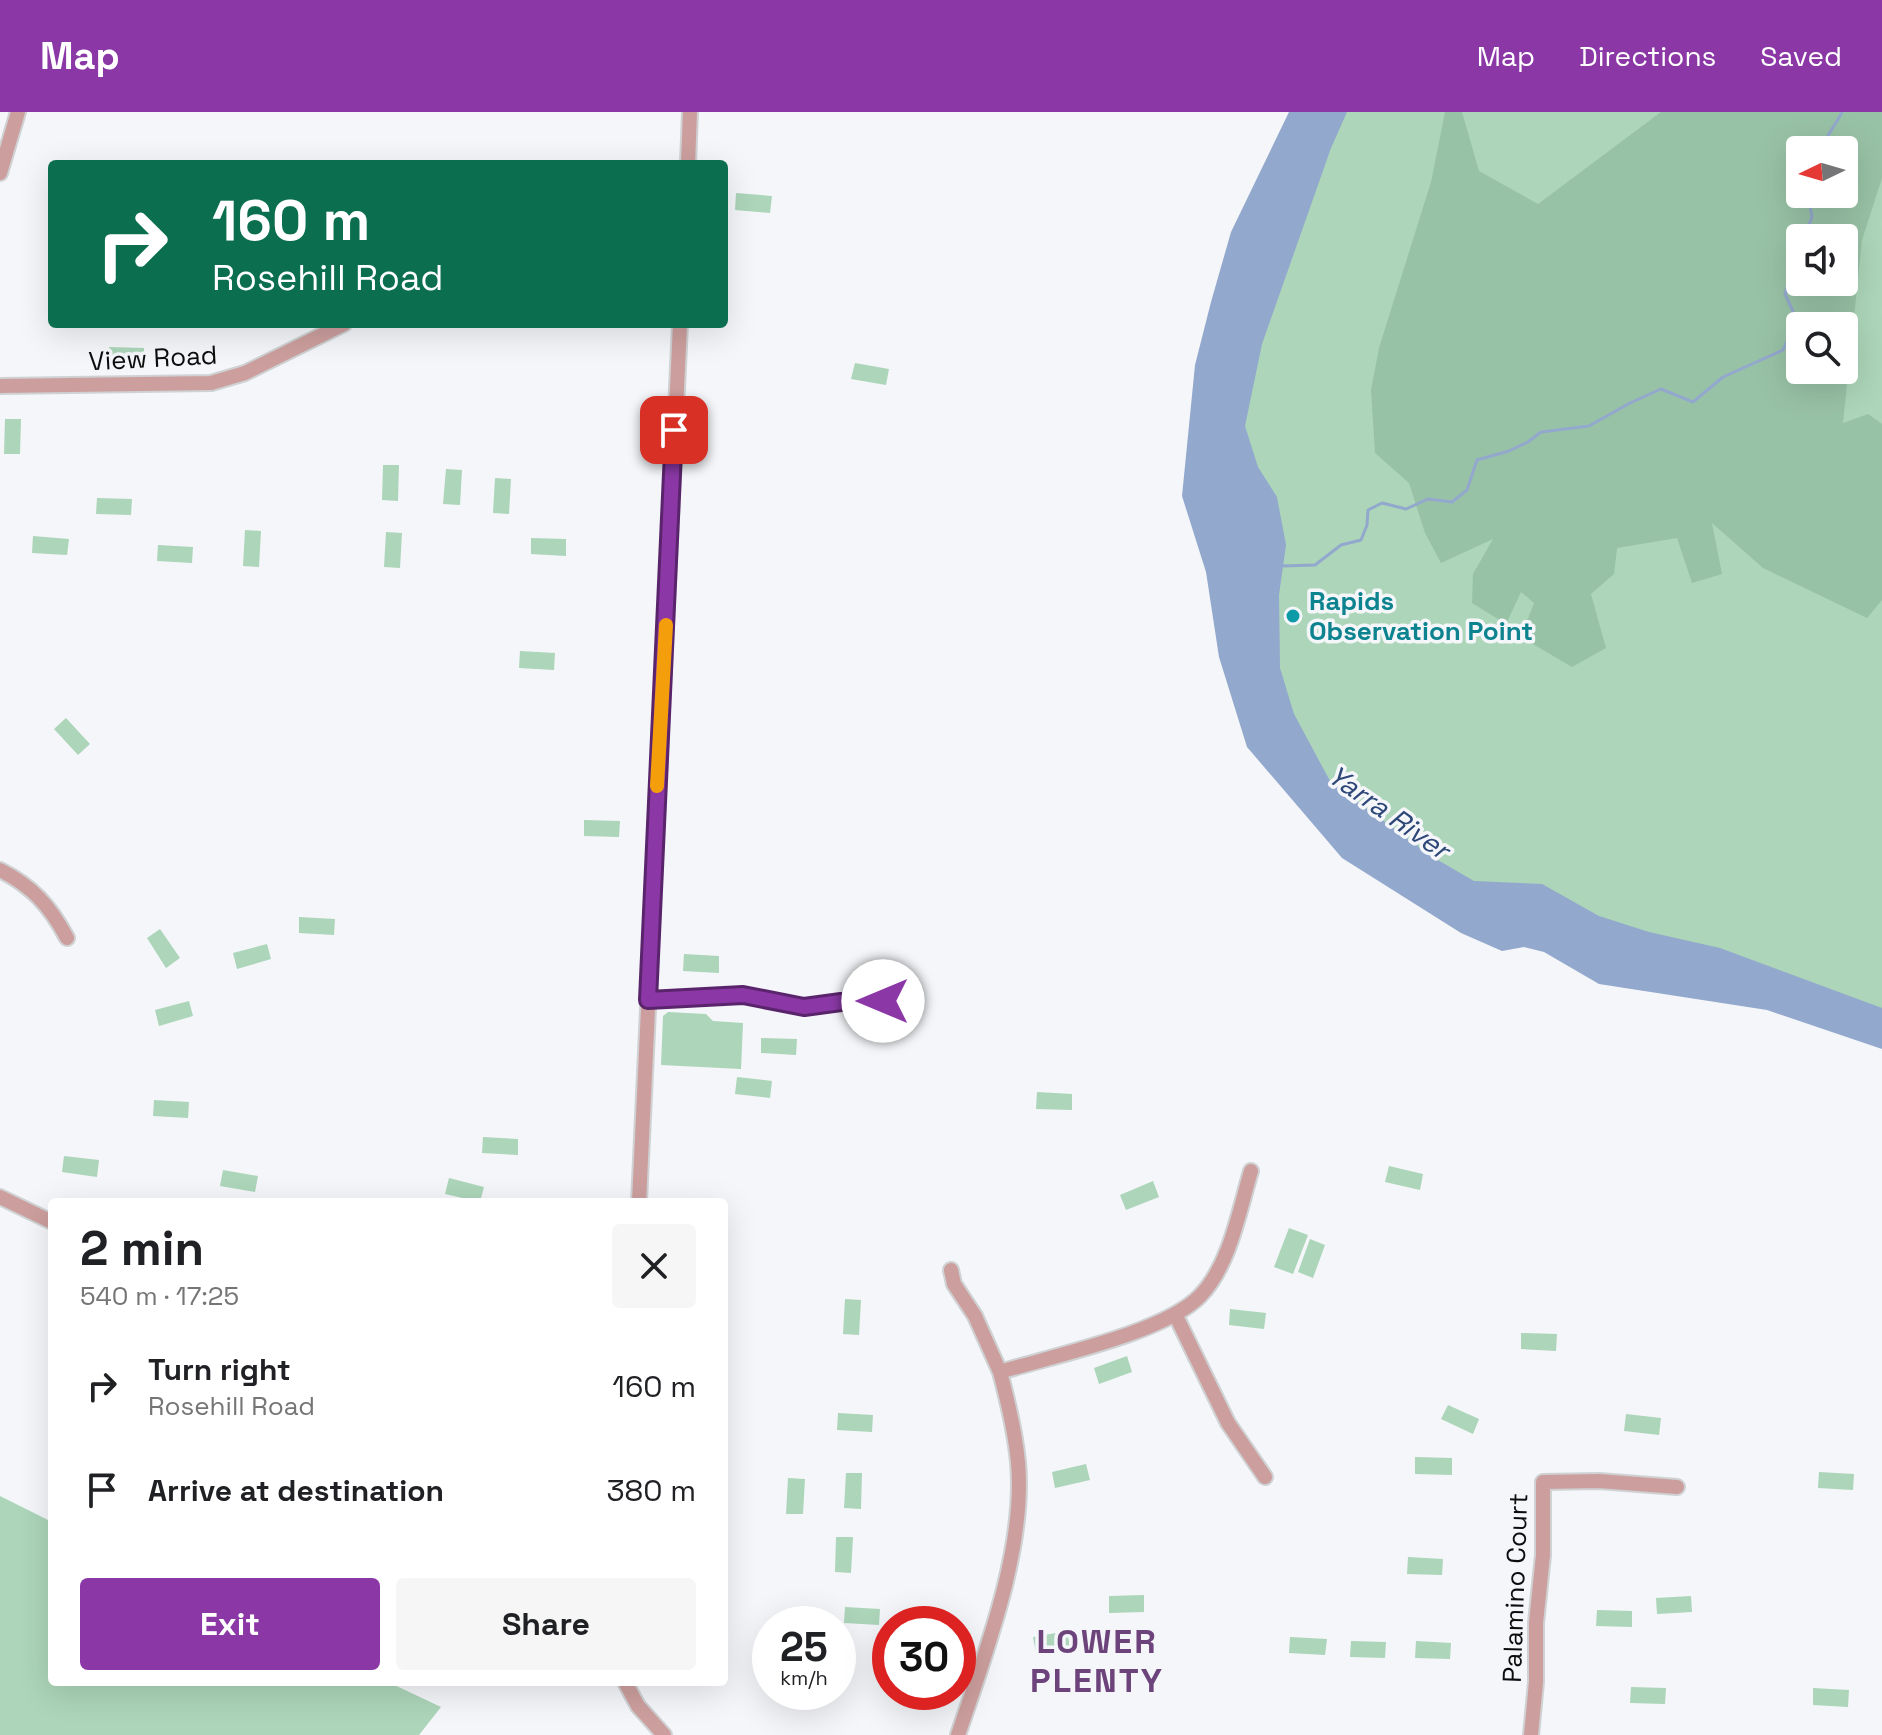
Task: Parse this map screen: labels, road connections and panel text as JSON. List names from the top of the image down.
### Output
{
  "streets": {
    "street": ["View Road", "Palamino Court"]
  },
  "districts": ["LOWER PLENTY"],
  "water": ["Yarra River"],
  "places": ["Rapids Observation Point"],
  "north": "left",
  "page": {
    "header": "Map",
    "nav": ["Map", "Directions", "Saved"],
    "turn": ["160 m", "Rosehill Road"],
    "heading": ["2 min", "540 m · 17:25"],
    "list": [
      {
        "name": "Turn right",
        "note": "Rosehill Road",
        "value": "160 m"
      },
      {
        "name": "Arrive at destination",
        "value": "380 m"
      }
    ],
    "buttons": ["Exit", "Share"],
    "speed": "25 km/h",
    "limit": "30"
  }
}
